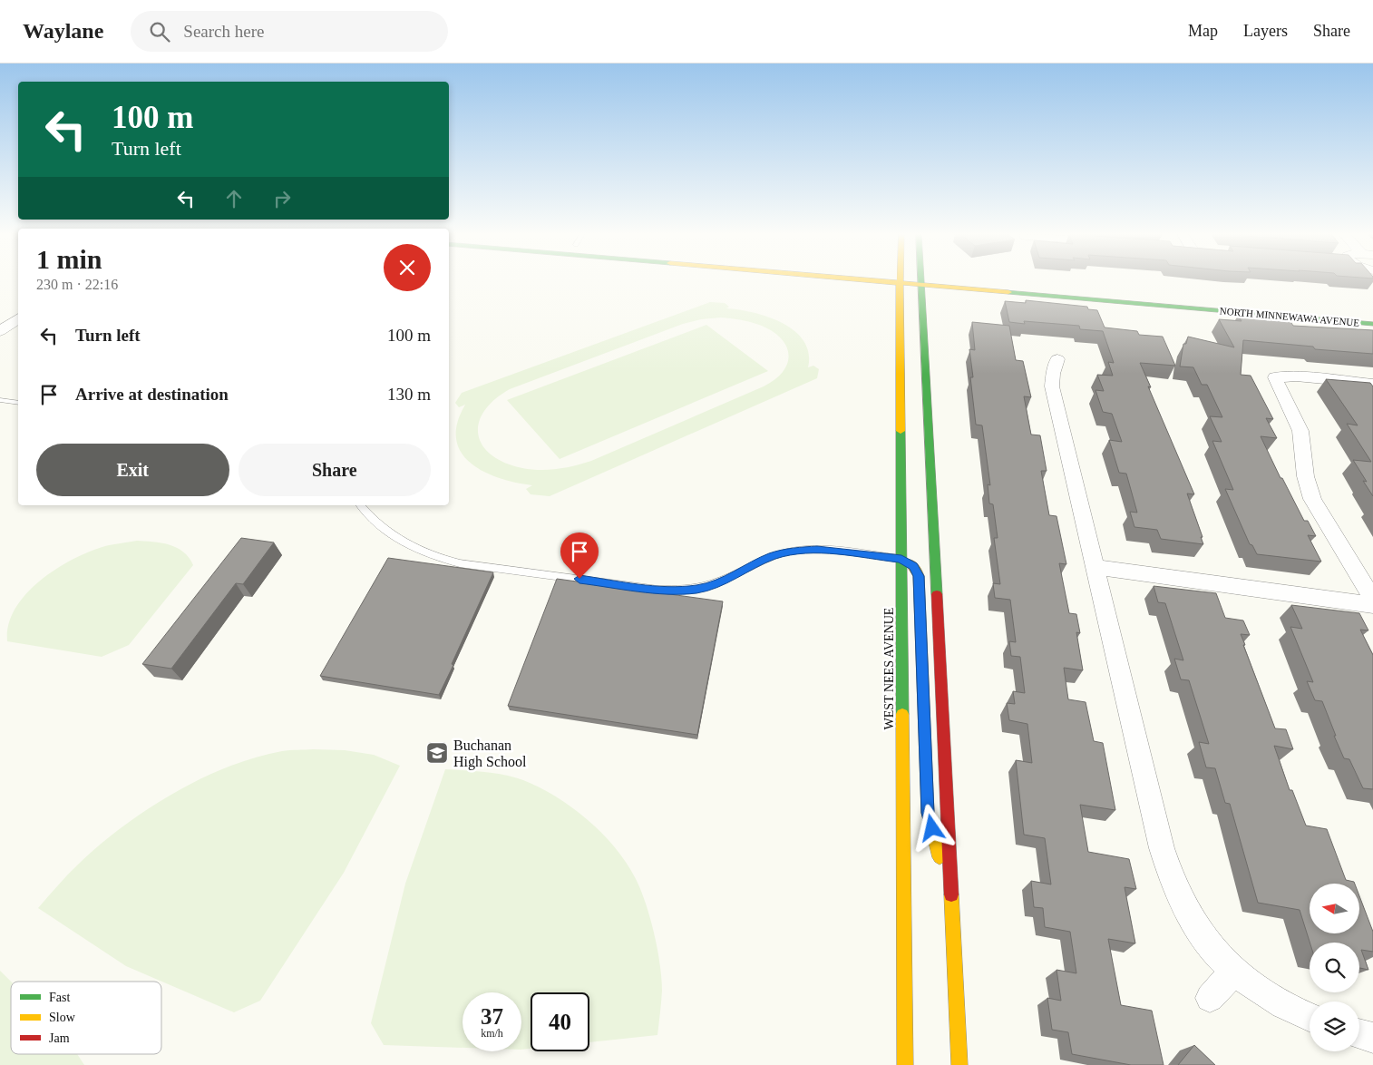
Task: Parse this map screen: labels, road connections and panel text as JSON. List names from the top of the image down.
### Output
{
  "streets": {
    "main road": ["NORTH MINNEWAWA AVENUE", "WEST NEES AVENUE"]
  },
  "places": {
    "school or university": ["Buchanan High School"]
  },
  "legend": ["Fast", "Slow", "Jam"],
  "north": "left",
  "page": {
    "header": "Waylane",
    "search": "Search here",
    "nav": ["Map", "Layers", "Share"],
    "turn": ["100 m", "Turn left"],
    "heading": ["1 min", "230 m · 22:16"],
    "list": [
      {
        "name": "Turn left",
        "value": "100 m"
      },
      {
        "name": "Arrive at destination",
        "value": "130 m"
      }
    ],
    "buttons": ["Exit", "Share"],
    "speed": "37 km/h",
    "limit": "40"
  }
}
